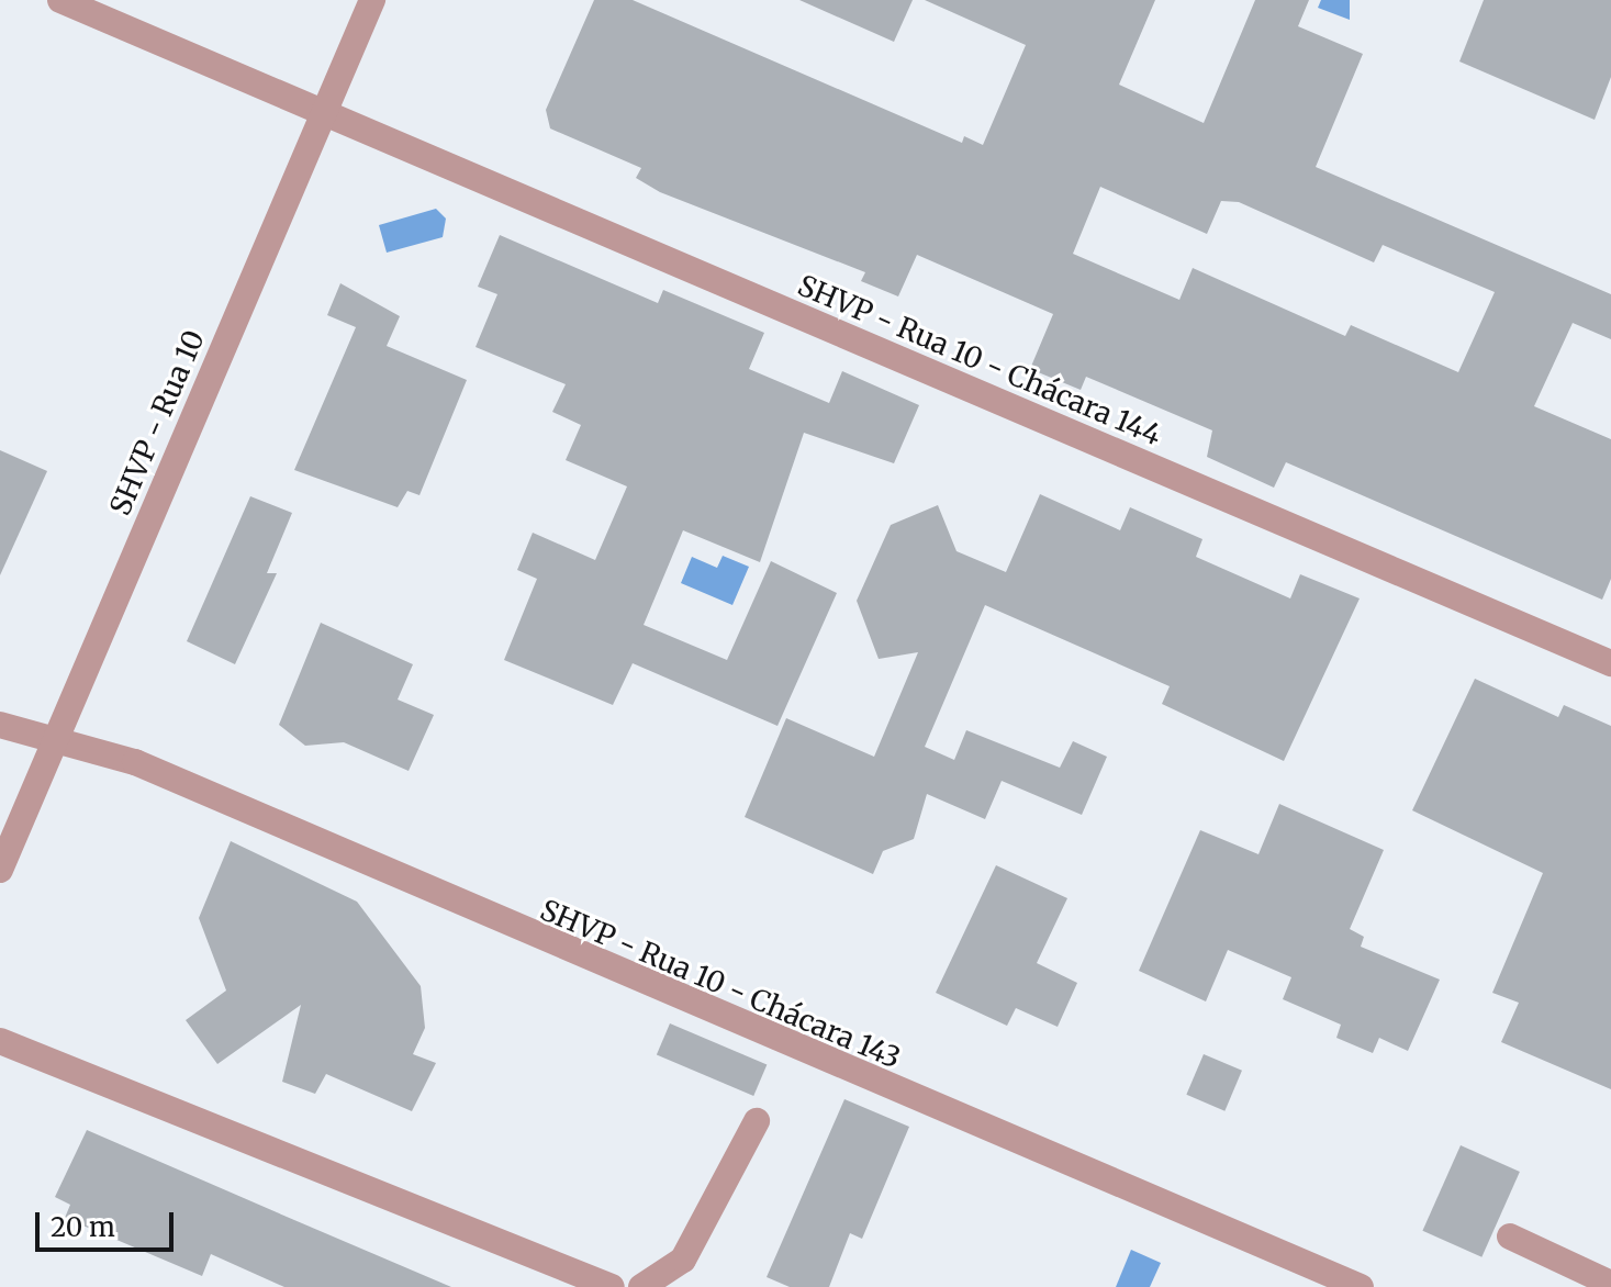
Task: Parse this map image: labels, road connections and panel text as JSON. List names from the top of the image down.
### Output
{
  "streets": {
    "street": ["SHVP - Rua 10 - Chácara 144", "SHVP - Rua 10", "SHVP - Rua 10 - Chácara 143"]
  },
  "crossings": [
    ["SHVP - Rua 10 - Chácara 144", "SHVP - Rua 10"],
    ["SHVP - Rua 10", "SHVP - Rua 10 - Chácara 143"]
  ],
  "scale_bar": "20 m"
}
